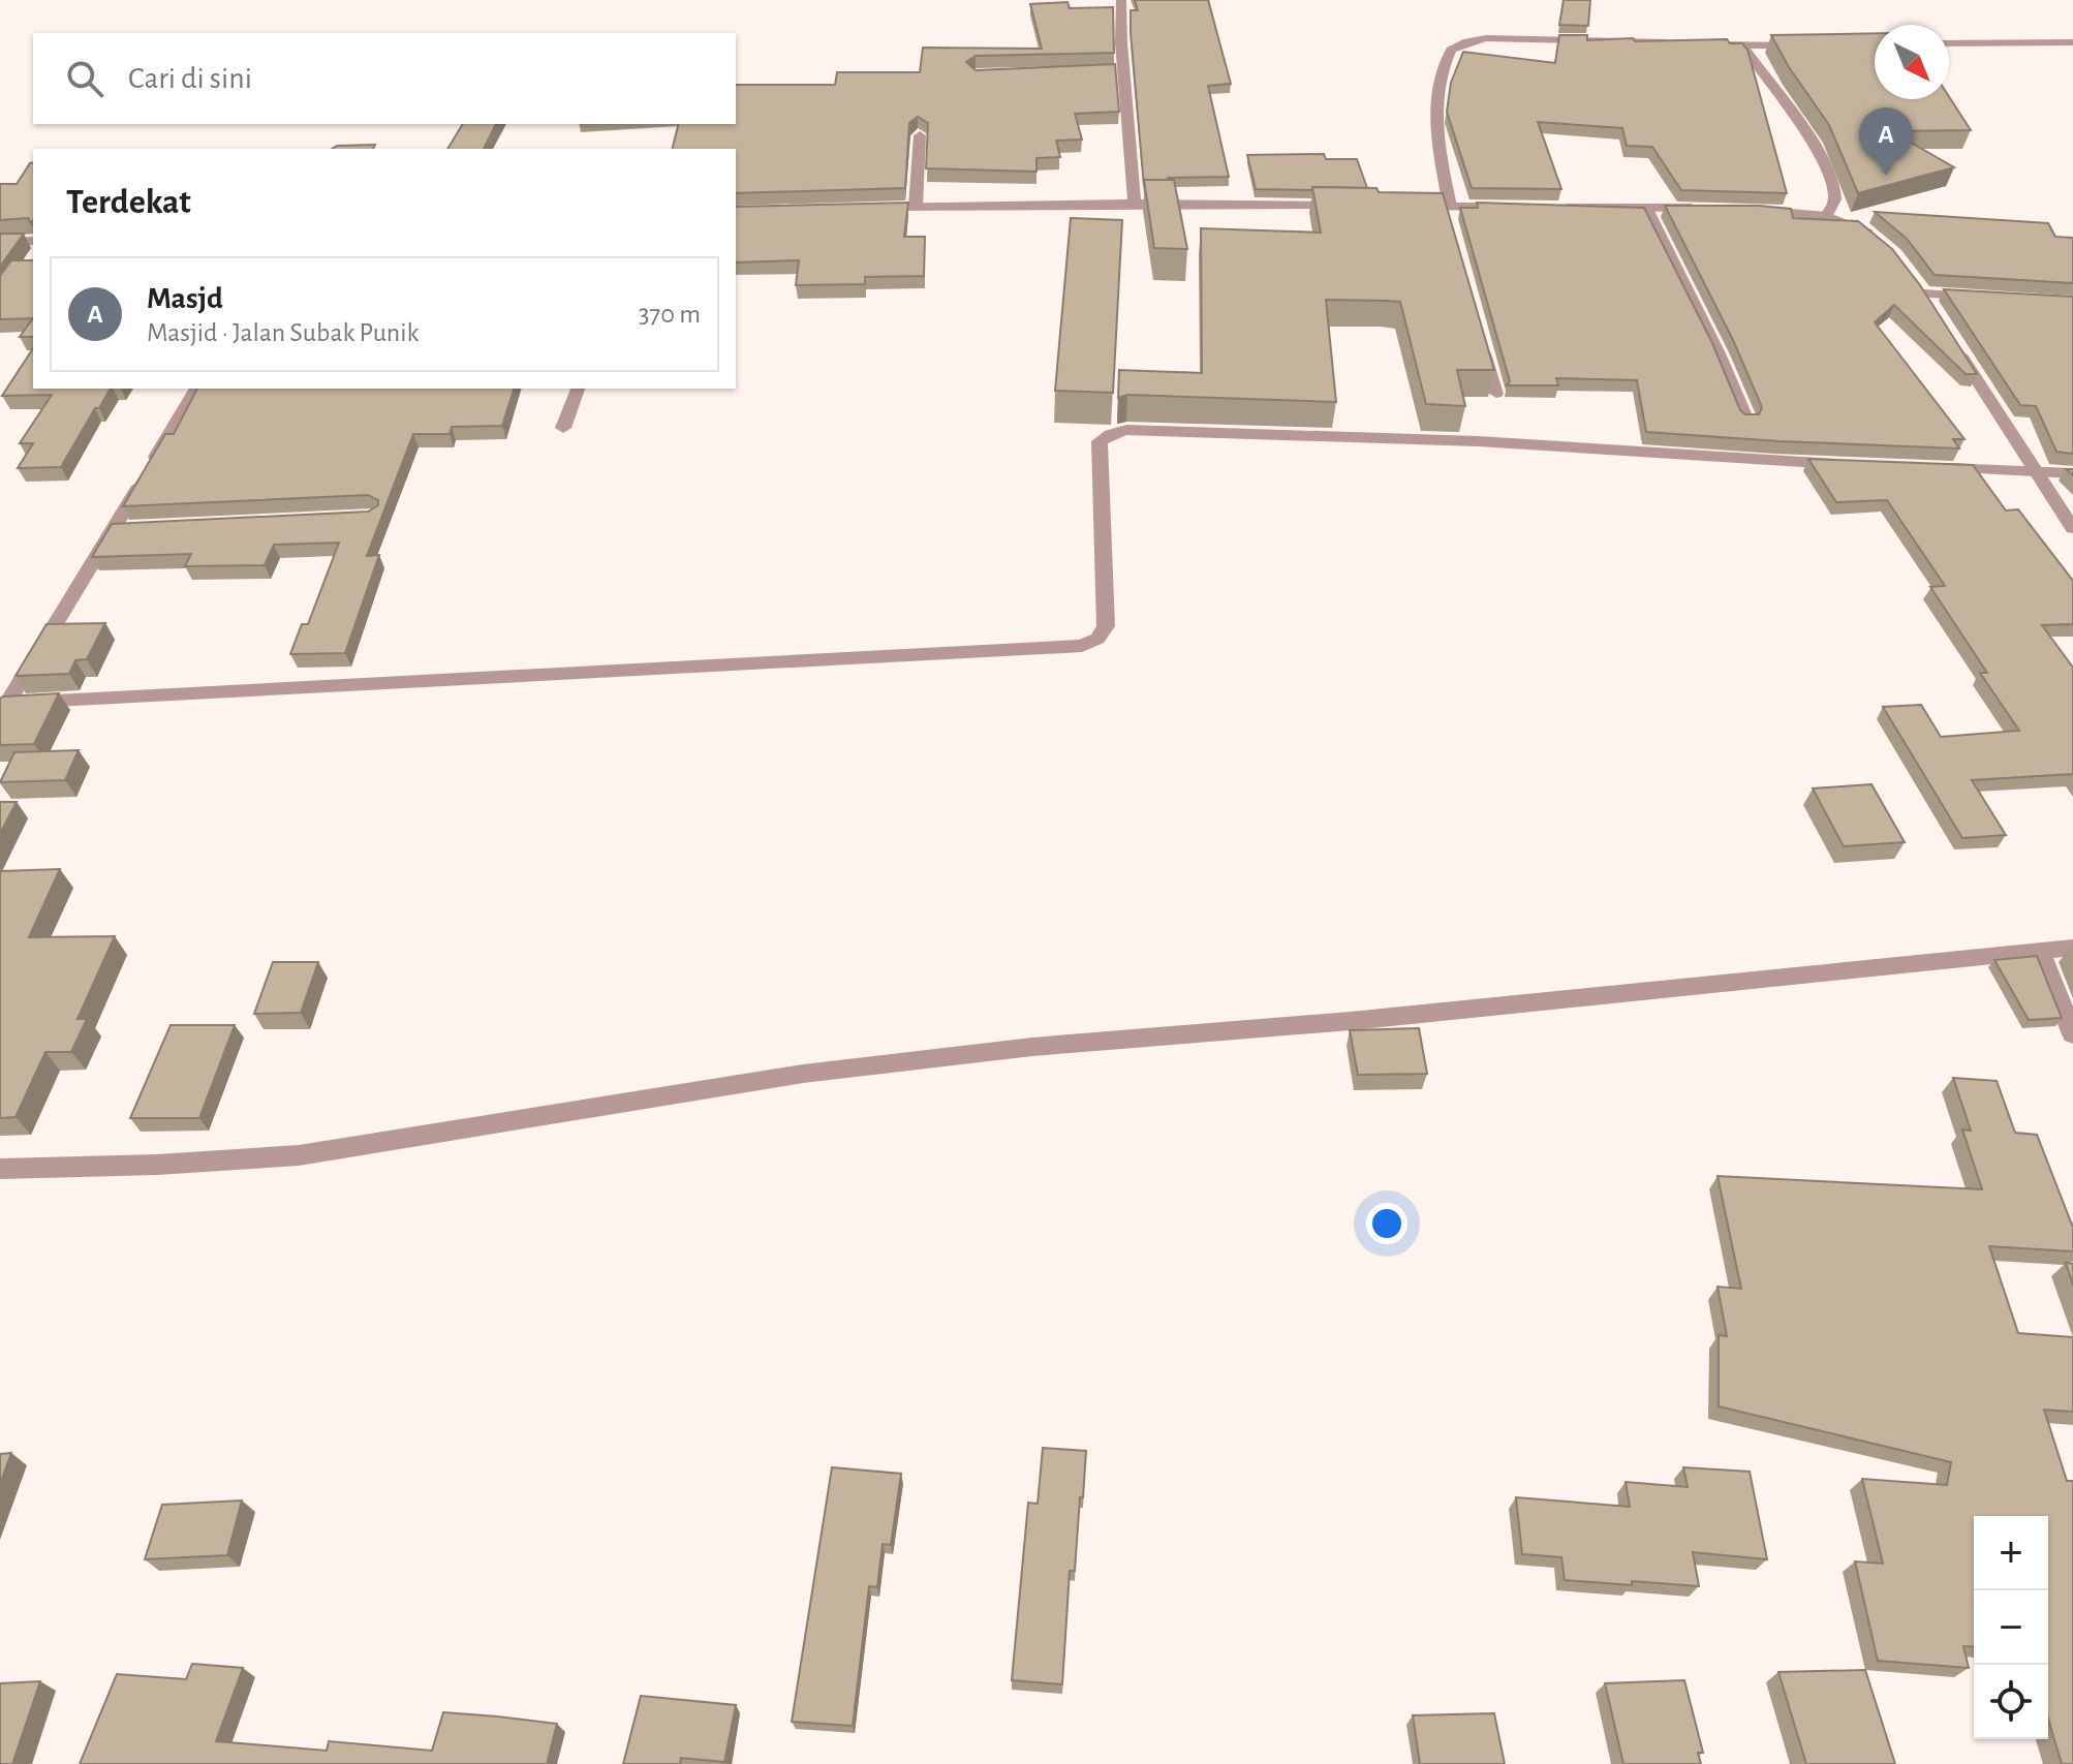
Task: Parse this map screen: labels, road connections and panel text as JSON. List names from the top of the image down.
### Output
{
  "north": "bottom right",
  "page": {
    "search": "Cari di sini",
    "pins": "A",
    "heading": "Terdekat",
    "list": [
      {
        "mark": "A",
        "name": "Masjd",
        "note": "Masjid · Jalan Subak Punik",
        "value": "370 m"
      }
    ],
    "map_buttons": ["+", "−"]
  }
}
